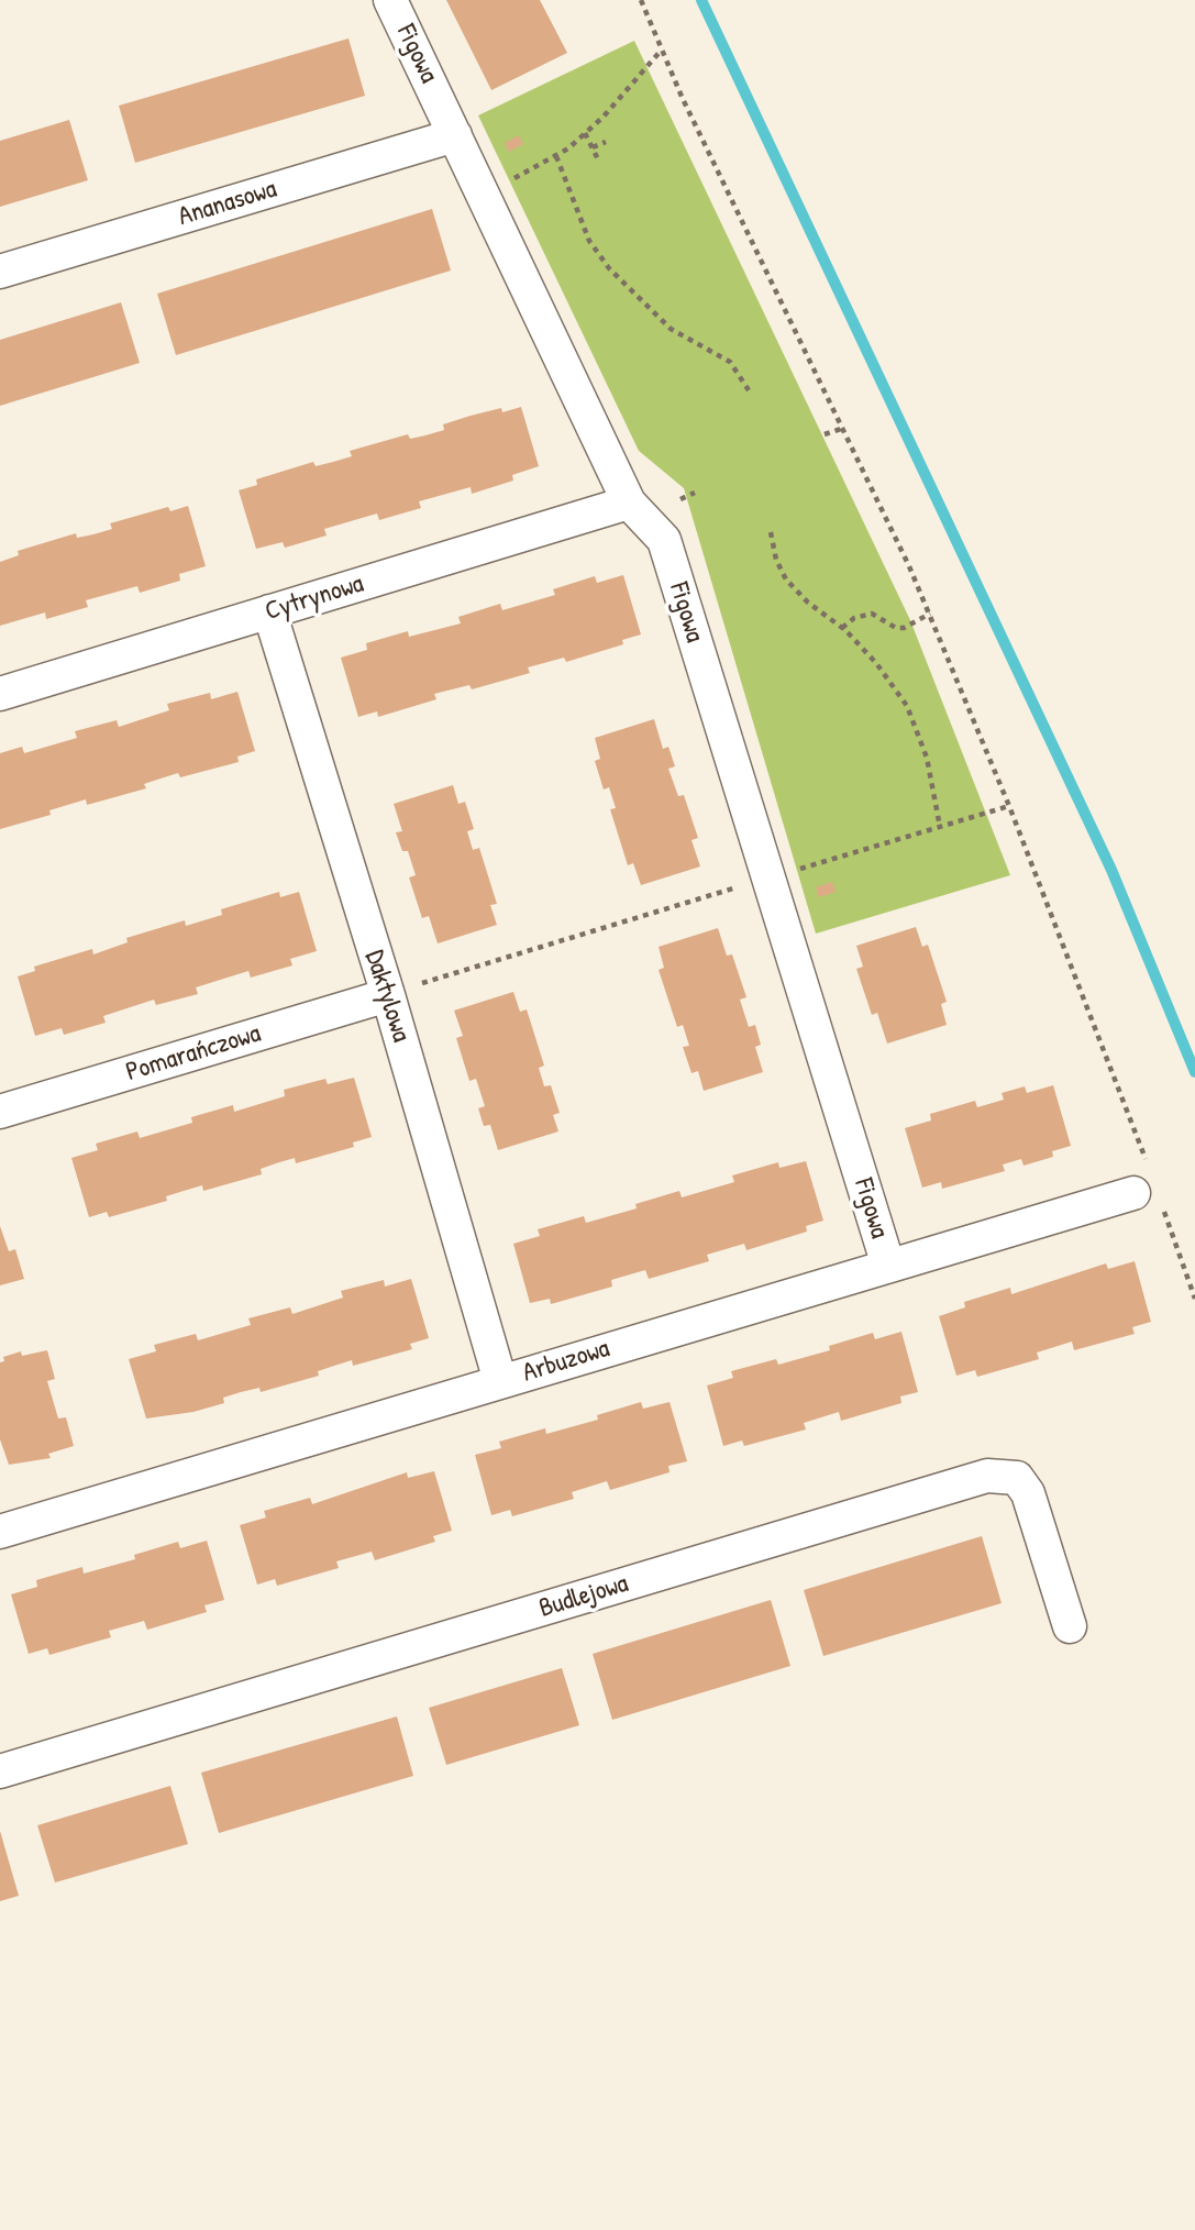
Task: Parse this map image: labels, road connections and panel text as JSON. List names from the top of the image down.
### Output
{
  "streets": {
    "street": [
      "Figowa",
      "Ananasowa",
      "Cytrynowa",
      "Daktylowa",
      "Pomarańczowa",
      "Arbuzowa",
      "Budlejowa"
    ]
  },
  "crossings": [
    ["Figowa", "Ananasowa"],
    ["Figowa", "Cytrynowa"],
    ["Figowa", "Arbuzowa"],
    ["Cytrynowa", "Daktylowa"],
    ["Daktylowa", "Pomarańczowa"],
    ["Daktylowa", "Arbuzowa"]
  ]
}
